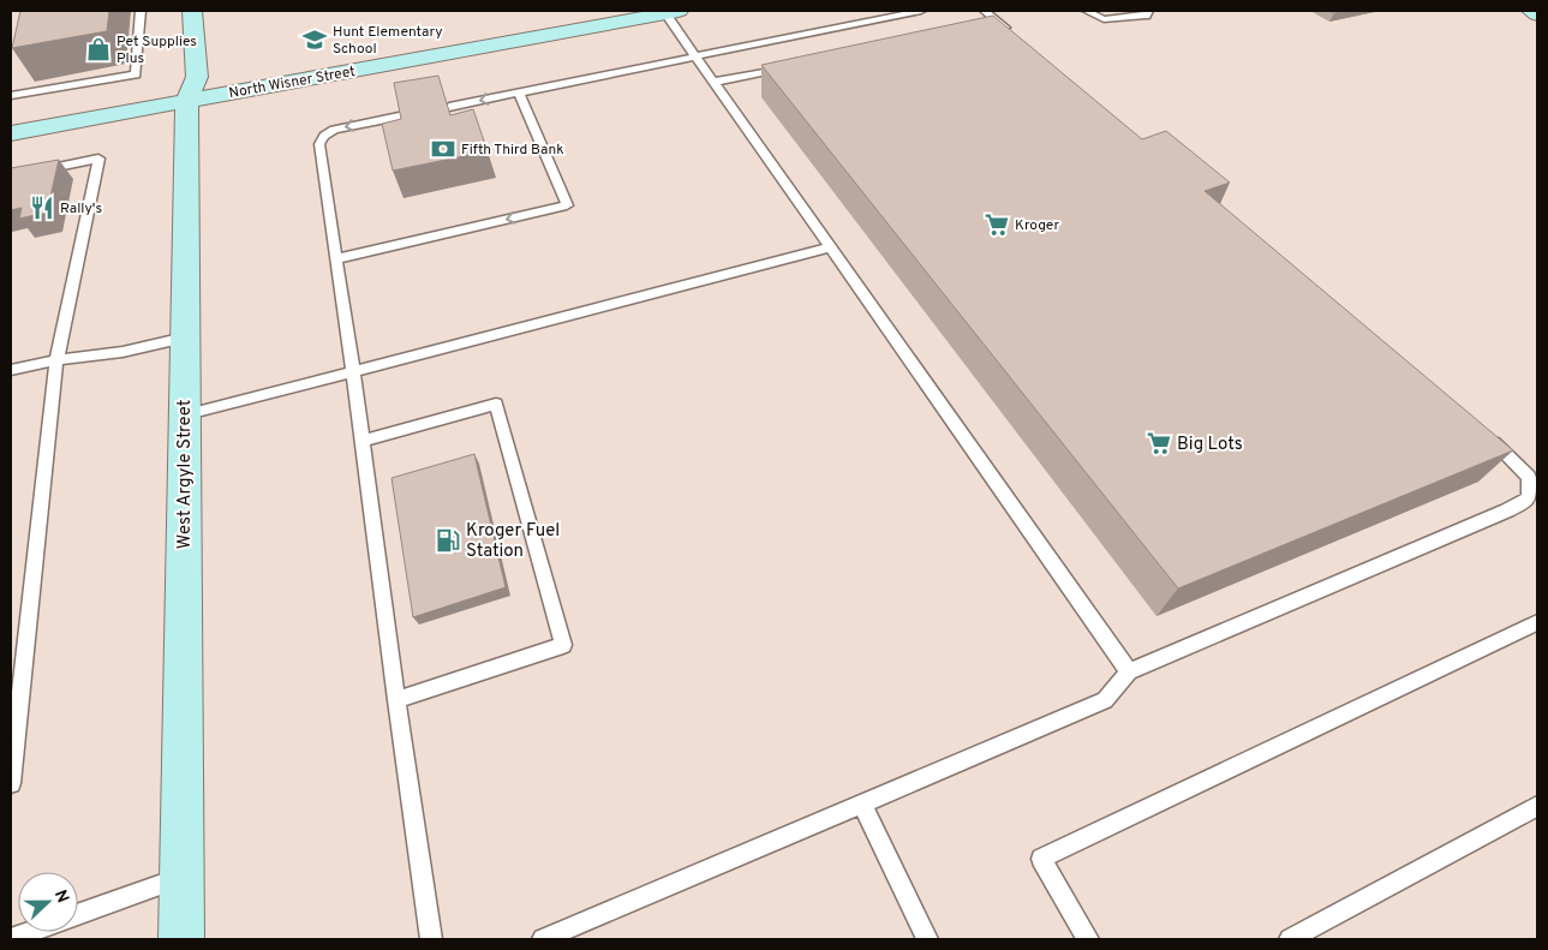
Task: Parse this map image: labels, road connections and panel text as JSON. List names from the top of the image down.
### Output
{
  "streets": {
    "street": ["North Wisner Street", "West Argyle Street"]
  },
  "crossings": [
    ["North Wisner Street", "West Argyle Street"]
  ],
  "places": {
    "school or university": ["Hunt Elementary School"],
    "shop": ["Pet Supplies Plus"],
    "bank": ["Fifth Third Bank"],
    "restaurant": ["Rally's"],
    "supermarket": ["Kroger", "Big Lots"],
    "fuel station": ["Kroger Fuel Station"]
  },
  "north": "right"
}
